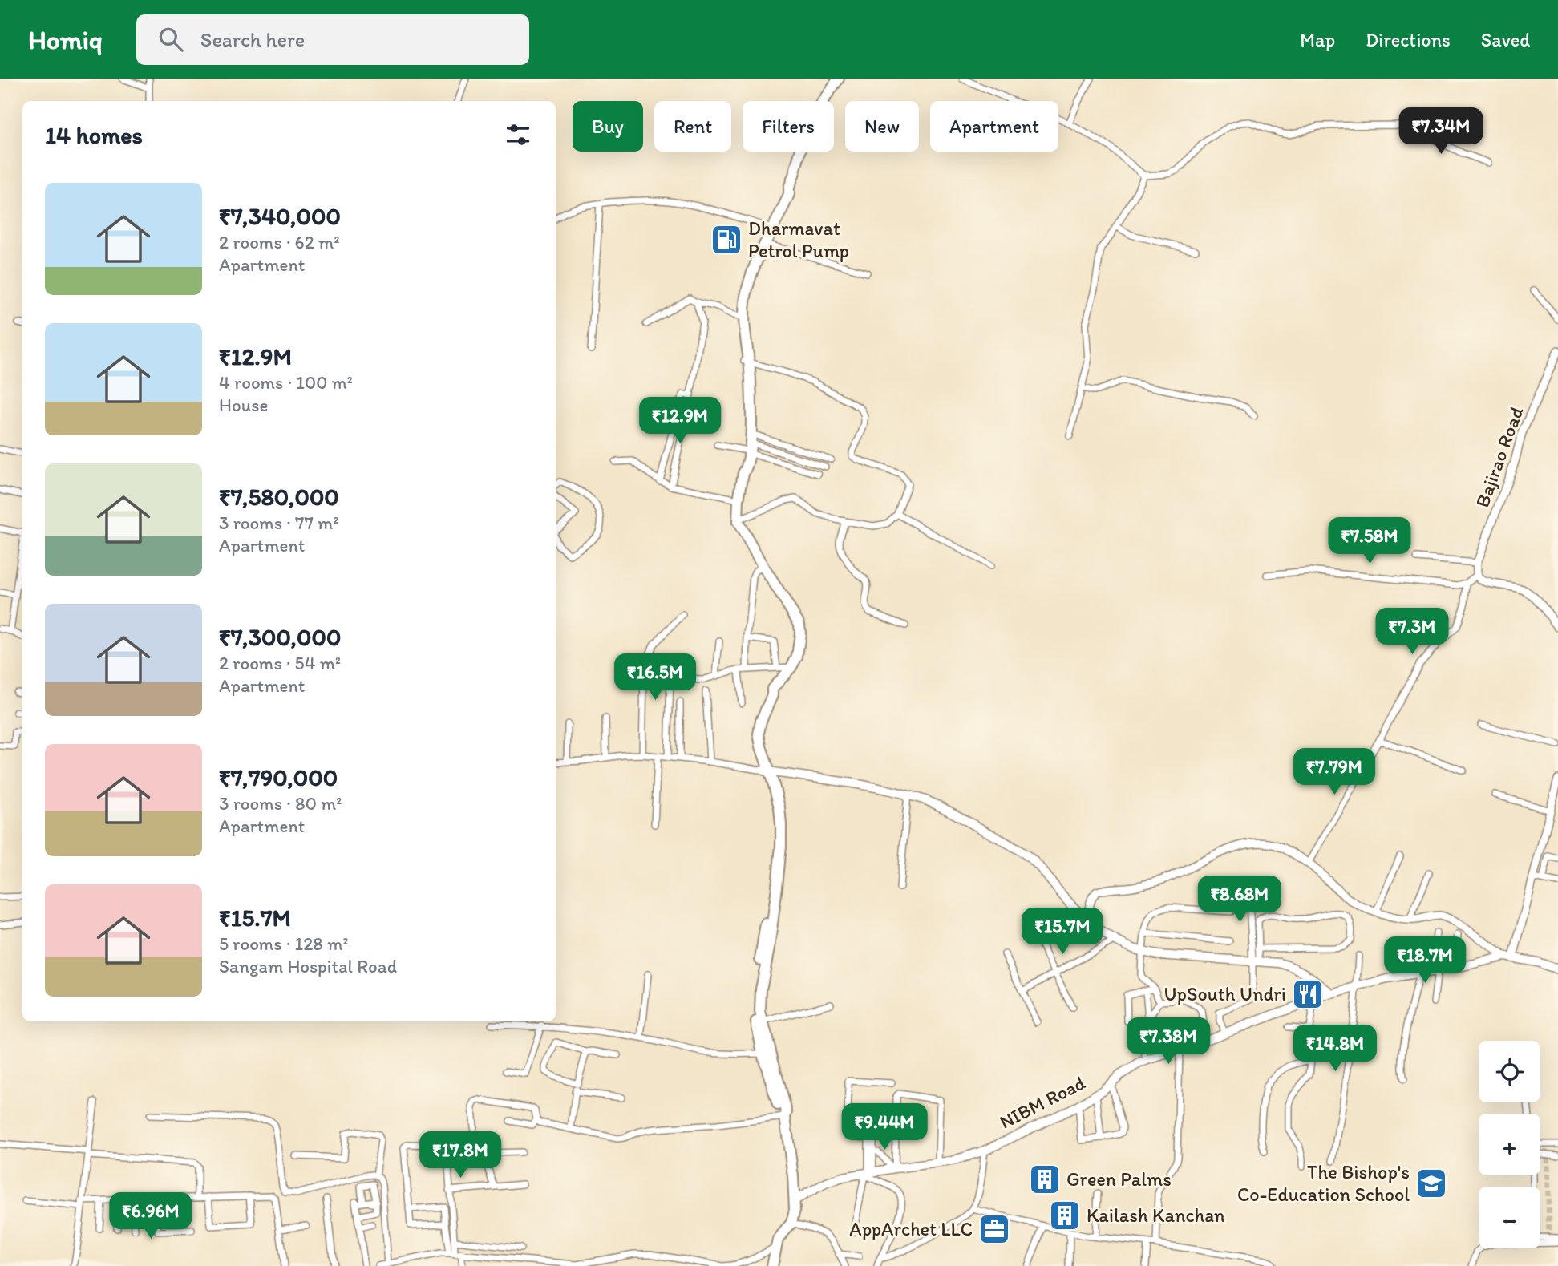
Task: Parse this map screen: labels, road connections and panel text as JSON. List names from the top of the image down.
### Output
{
  "streets": {
    "main road": ["NIBM Road"],
    "street": ["Bajirao Road"]
  },
  "places": {
    "fuel station": ["Dharmavat Petrol Pump"],
    "restaurant": ["UpSouth Undri"],
    "building": ["Green Palms", "Kailash Kanchan"],
    "school or university": ["The Bishop's Co-Education School"],
    "office": ["AppArchet LLC"]
  },
  "page": {
    "header": "Homiq",
    "search": "Search here",
    "nav": ["Map", "Directions", "Saved"],
    "chip": [
      "Buy",
      "Rent",
      "Filters",
      "New",
      "Apartment"
    ],
    "heading": "14 homes",
    "price": [
      "₹7.34M",
      "₹12.9M",
      "₹7.58M",
      "₹7.3M",
      "₹16.5M",
      "₹7.79M",
      "₹8.68M",
      "₹15.7M",
      "₹18.7M",
      "₹7.38M",
      "₹14.8M",
      "₹9.44M",
      "₹17.8M",
      "₹6.96M"
    ],
    "list": [
      {
        "name": "₹7,340,000",
        "note": "2 rooms · 62 m² · Apartment"
      },
      {
        "name": "₹12.9M",
        "note": "4 rooms · 100 m² · House"
      },
      {
        "name": "₹7,580,000",
        "note": "3 rooms · 77 m² · Apartment"
      },
      {
        "name": "₹7,300,000",
        "note": "2 rooms · 54 m² · Apartment"
      },
      {
        "name": "₹7,790,000",
        "note": "3 rooms · 80 m² · Apartment"
      },
      {
        "name": "₹15.7M",
        "note": "5 rooms · 128 m² · Sangam Hospital Road"
      }
    ],
    "map_buttons": ["+", "−"]
  }
}
